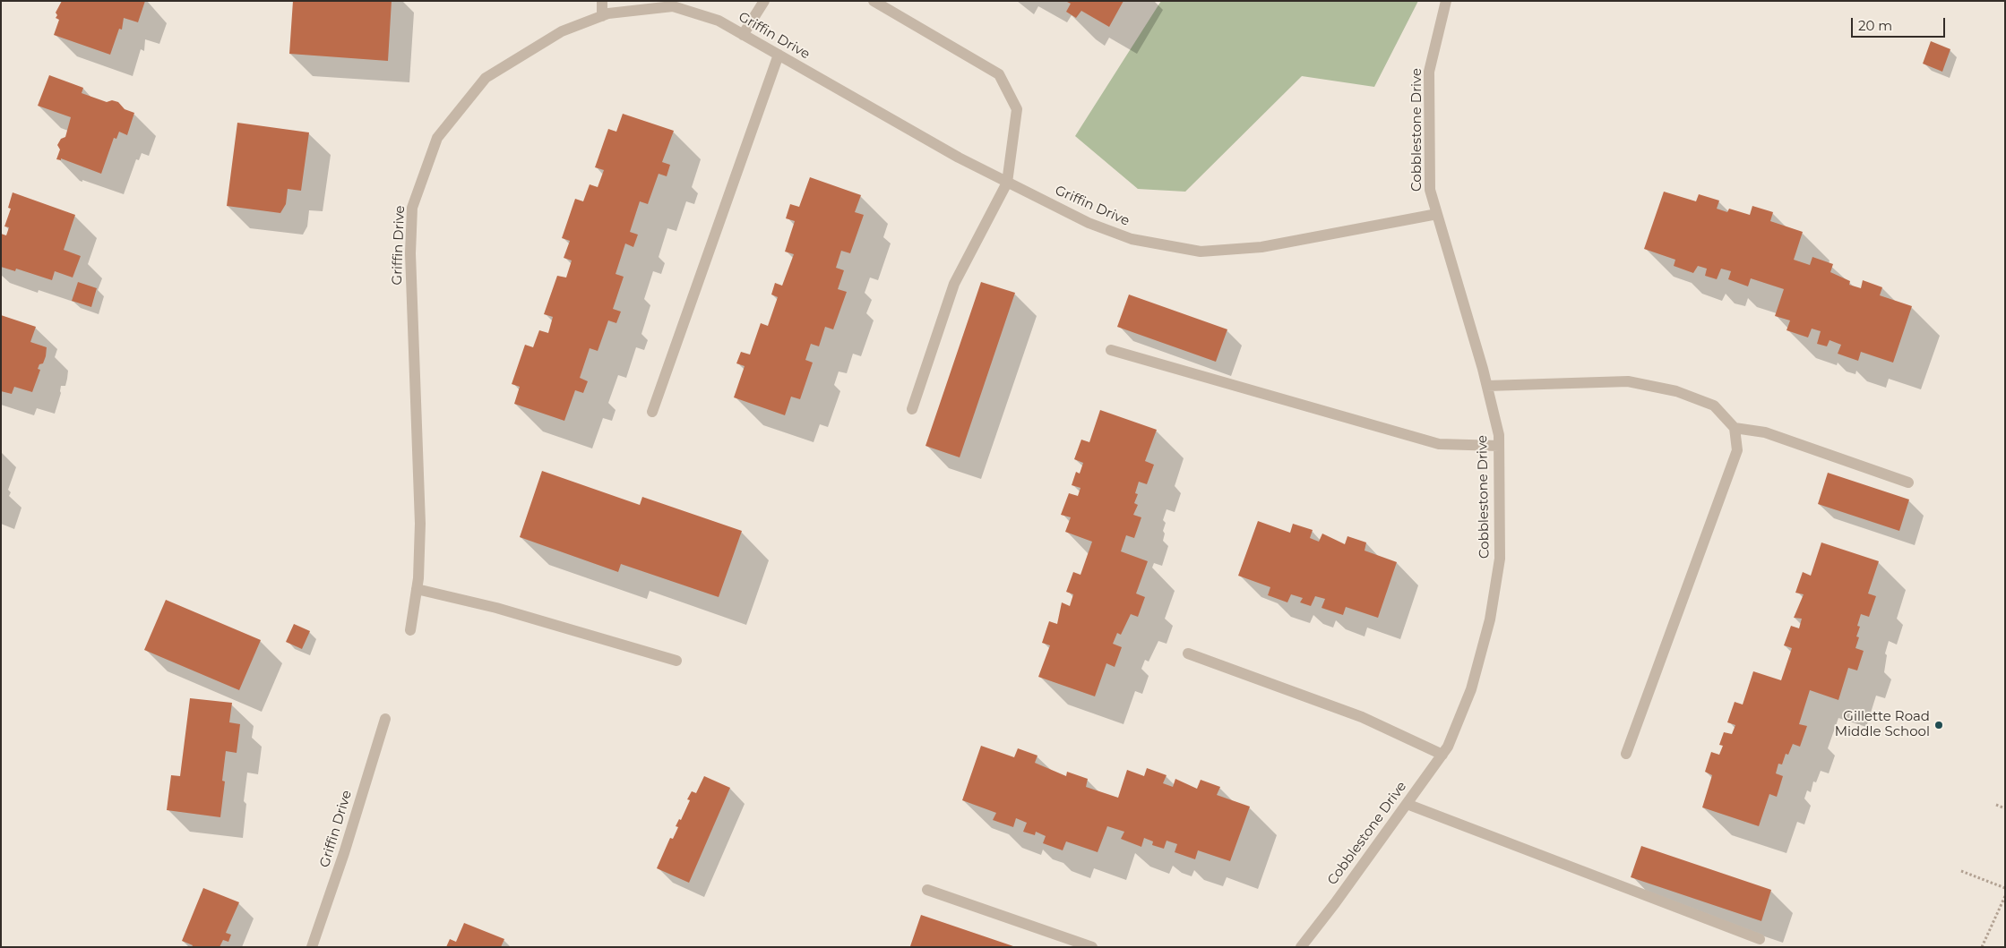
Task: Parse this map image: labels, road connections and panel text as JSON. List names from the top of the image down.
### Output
{
  "streets": {
    "street": ["Griffin Drive", "Cobblestone Drive"]
  },
  "crossings": [
    ["Griffin Drive", "Cobblestone Drive"]
  ],
  "places": ["Gillette Road Middle School"],
  "scale_bar": "20 m"
}
